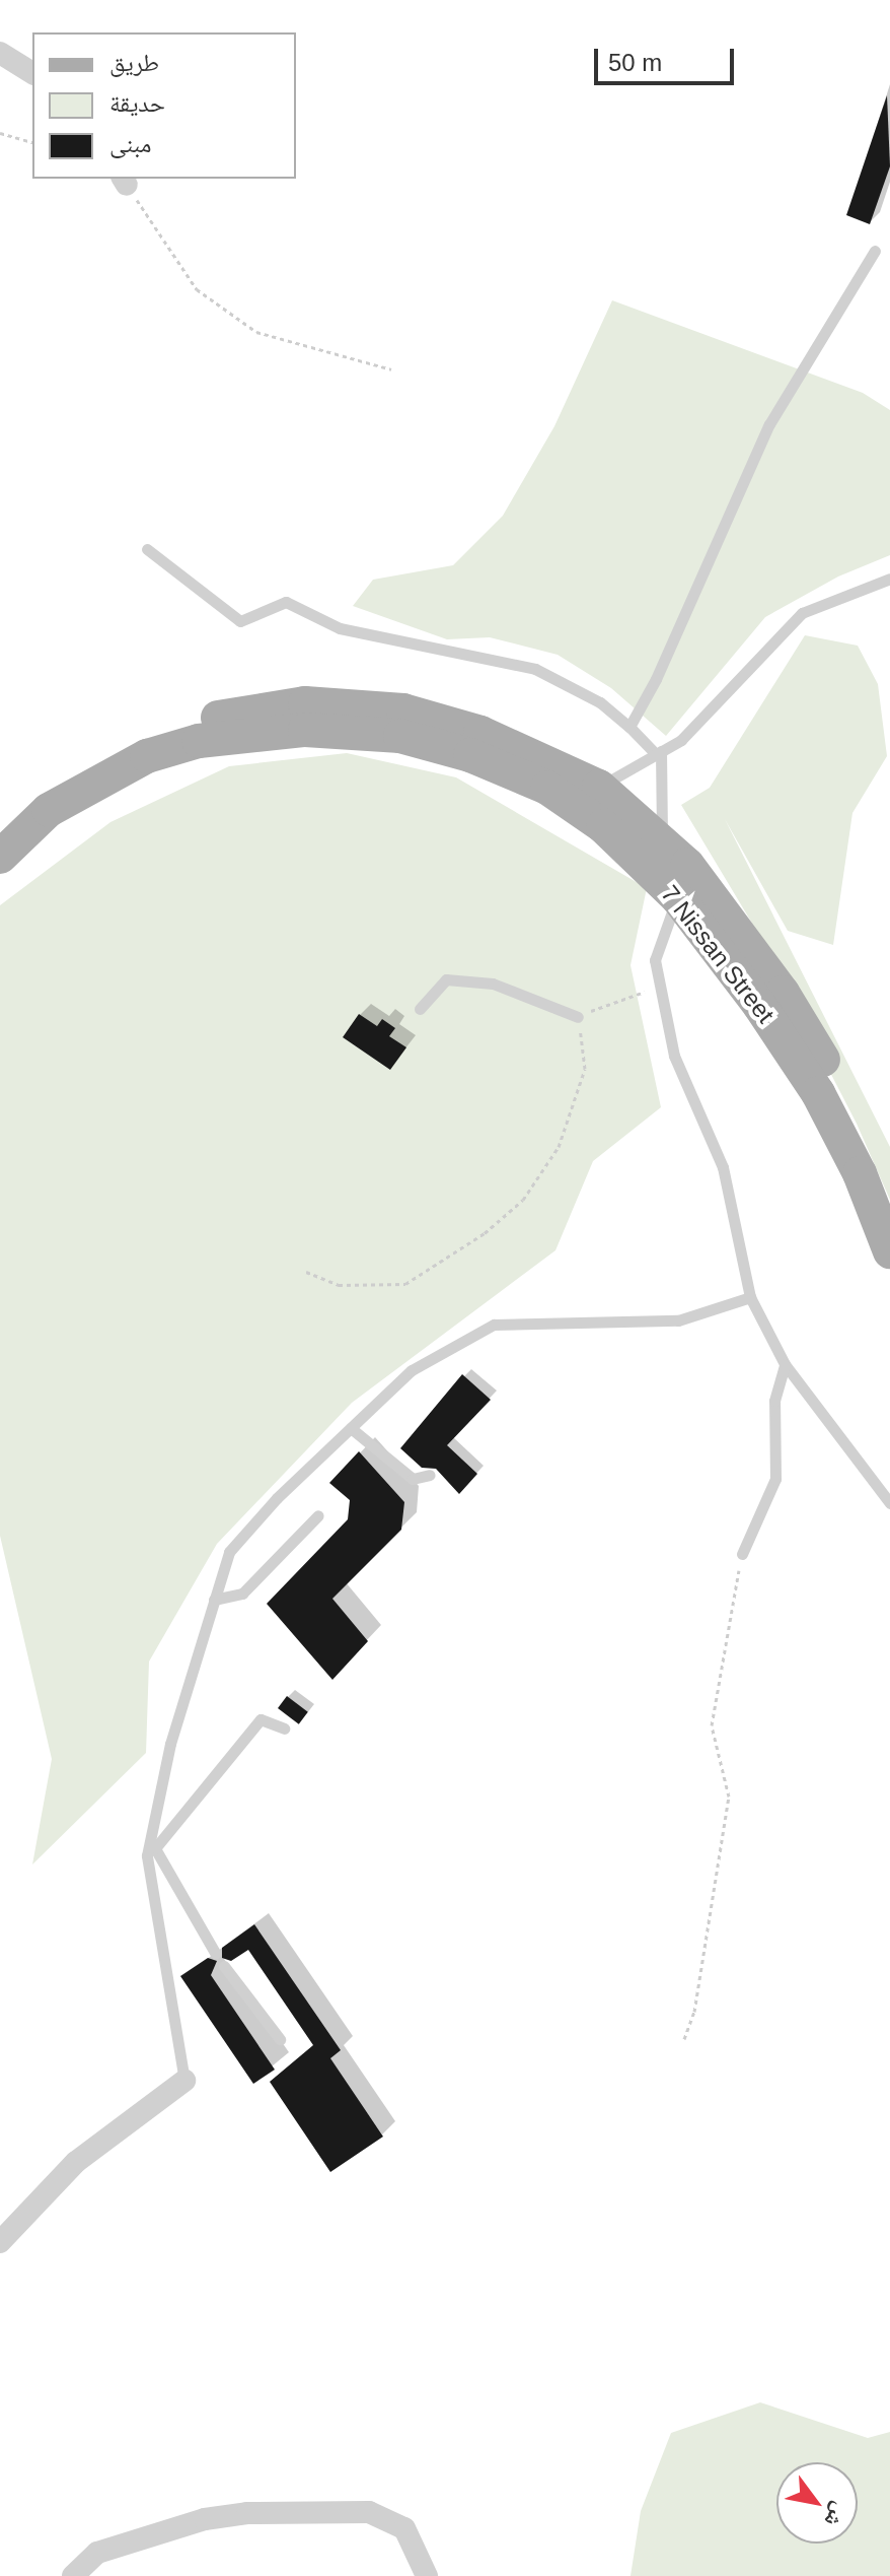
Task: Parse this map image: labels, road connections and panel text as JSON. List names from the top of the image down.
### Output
{
  "streets": {
    "main road": ["7 Nissan Street"]
  },
  "legend": ["طريق", "حديقة", "مبنى"],
  "scale_bar": "50 m",
  "north": "bottom right"
}
